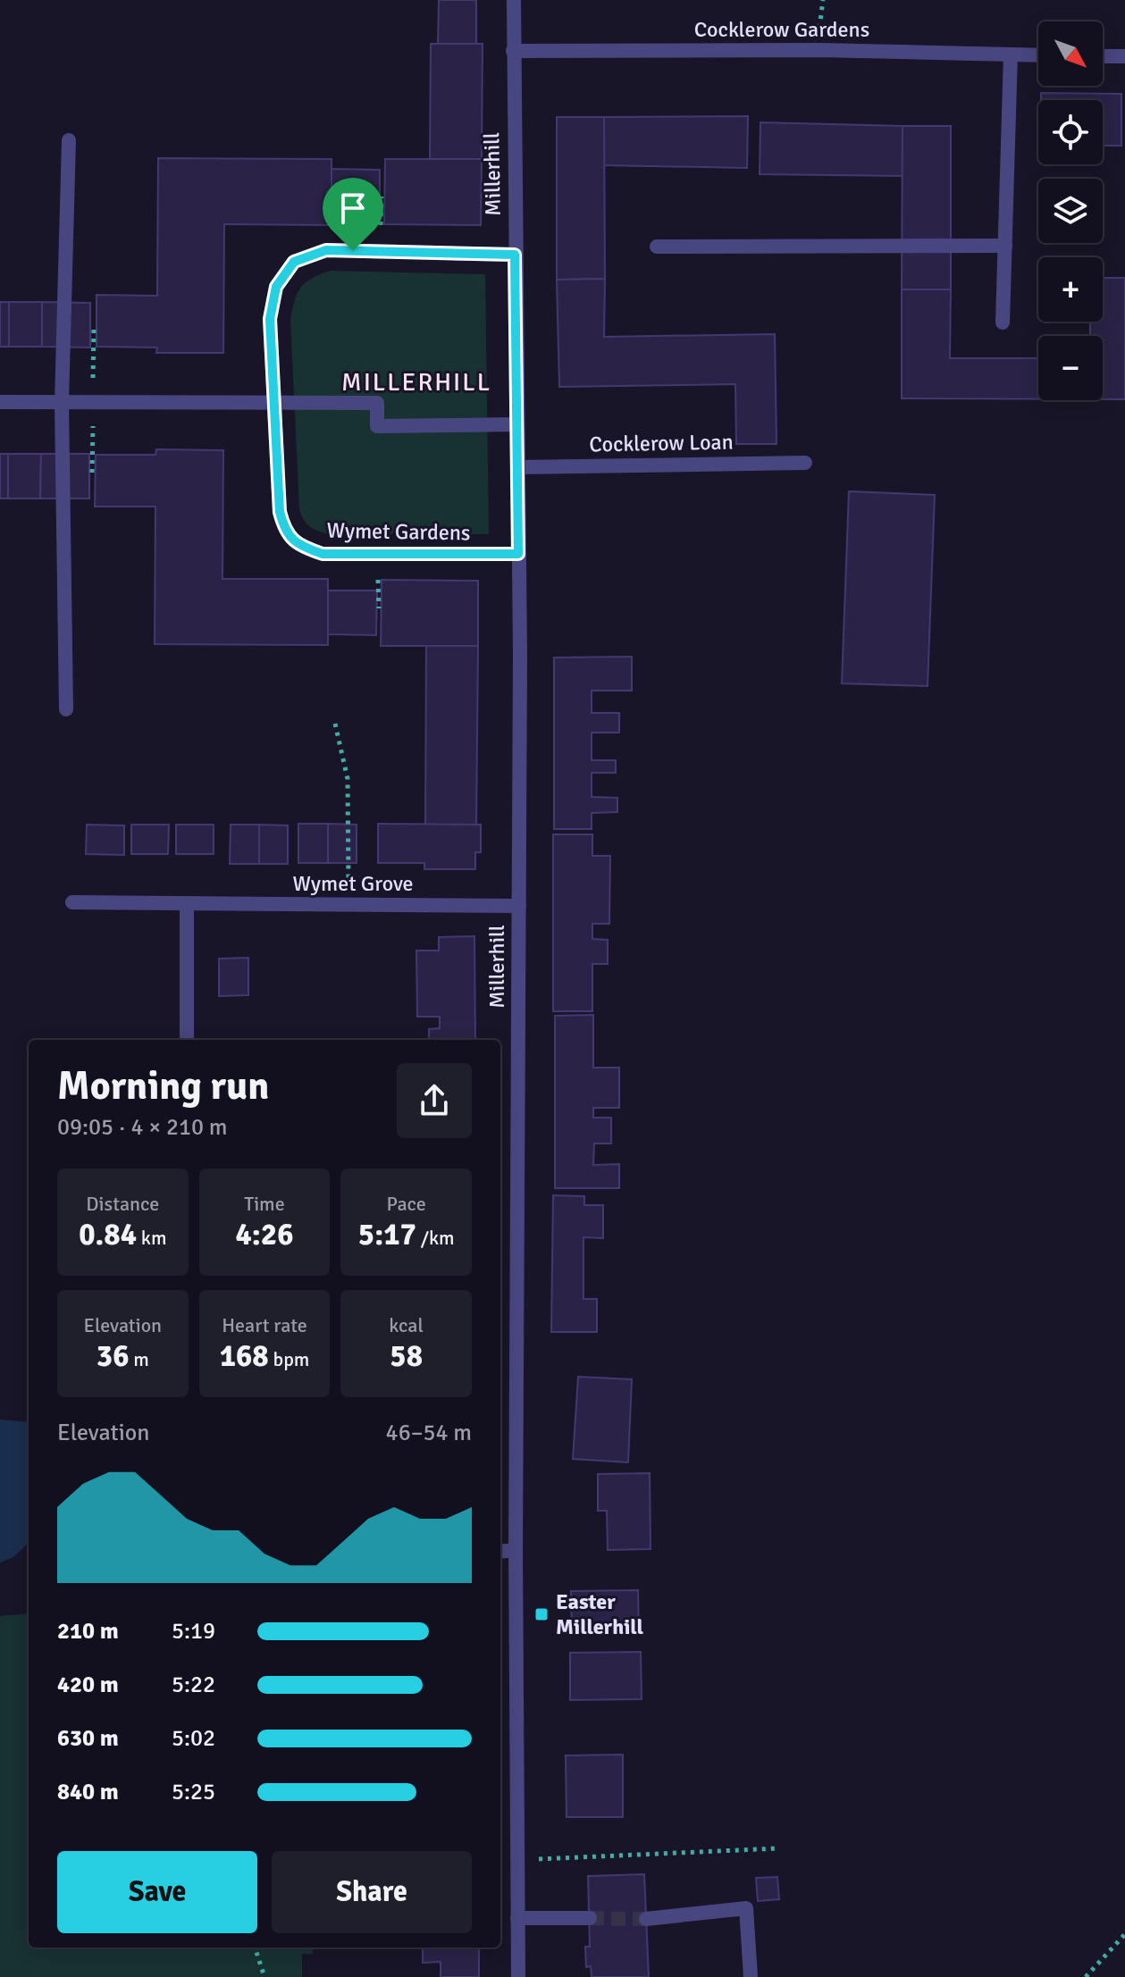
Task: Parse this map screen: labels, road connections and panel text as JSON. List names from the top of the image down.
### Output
{
  "streets": {
    "street": [
      "Cocklerow Gardens",
      "Millerhill",
      "Cocklerow Loan",
      "Wymet Gardens",
      "Wymet Grove"
    ]
  },
  "crossings": [
    ["Cocklerow Gardens", "Millerhill"],
    ["Millerhill", "Cocklerow Loan"],
    ["Millerhill", "Wymet Gardens"],
    ["Millerhill", "Wymet Grove"]
  ],
  "districts": ["MILLERHILL"],
  "places": {
    "transit": ["Easter Millerhill"]
  },
  "north": "bottom right",
  "page": {
    "map_buttons": ["+", "−"],
    "heading": ["Morning run", "09:05 · 4 × 210 m"],
    "stats": [
      ["Distance", "0.84 km"],
      ["Time", "4:26"],
      ["Pace", "5:17 /km"],
      ["Elevation", "36 m"],
      ["Heart rate", "168 bpm"],
      ["kcal", "58"]
    ],
    "chart": ["Elevation", "46–54 m"],
    "list": [
      {
        "name": "210 m",
        "note": "5:19"
      },
      {
        "name": "420 m",
        "note": "5:22"
      },
      {
        "name": "630 m",
        "note": "5:02"
      },
      {
        "name": "840 m",
        "note": "5:25"
      }
    ],
    "buttons": ["Save", "Share"]
  }
}
